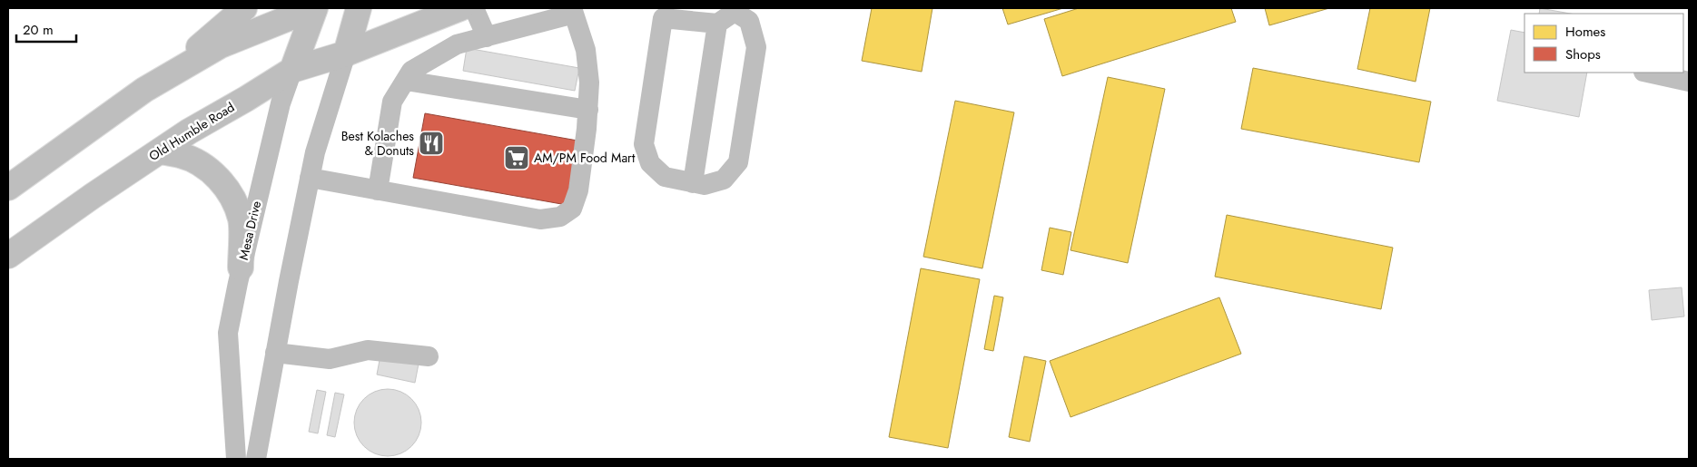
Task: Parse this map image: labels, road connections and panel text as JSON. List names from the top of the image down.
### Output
{
  "streets": {
    "main road": ["Old Humble Road", "Mesa Drive"]
  },
  "crossings": [
    ["Old Humble Road", "Mesa Drive"]
  ],
  "places": {
    "restaurant": ["Best Kolaches & Donuts"],
    "supermarket": ["AM/PM Food Mart"]
  },
  "legend": ["Homes", "Shops"],
  "scale_bar": "20 m"
}
